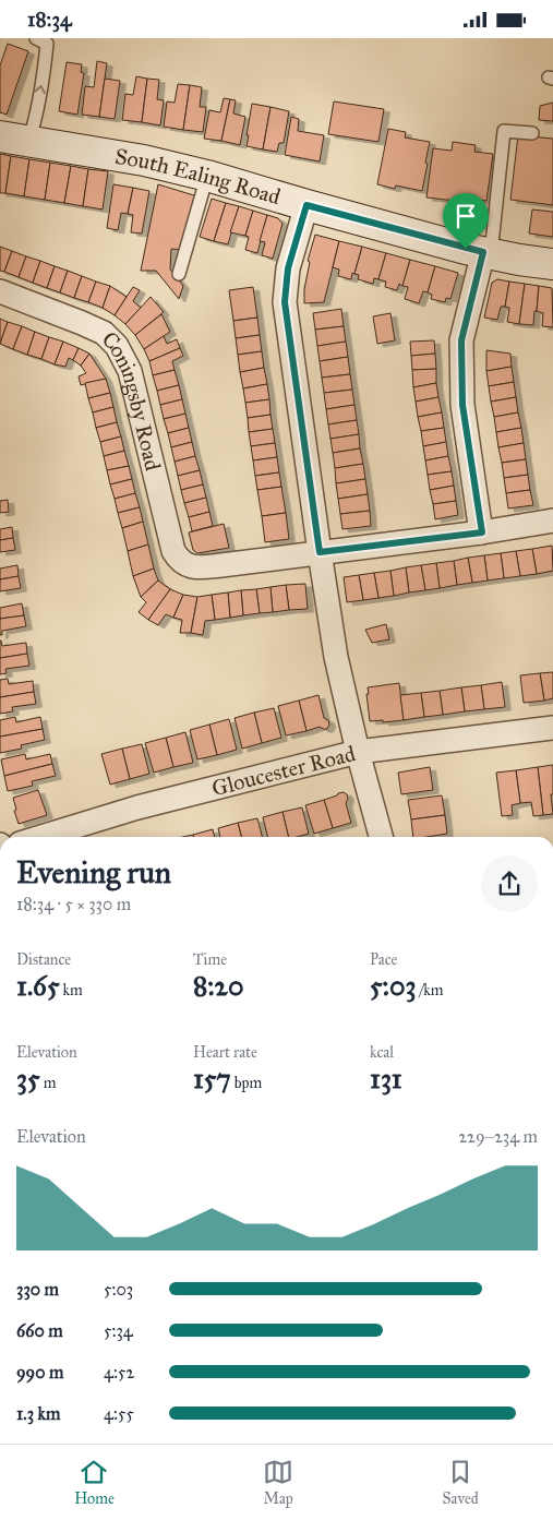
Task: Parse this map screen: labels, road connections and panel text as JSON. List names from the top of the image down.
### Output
{
  "streets": {
    "main road": ["South Ealing Road"],
    "street": ["Coningsby Road", "Gloucester Road"]
  },
  "page": {
    "status": "18:34",
    "heading": ["Evening run", "18:34 · 5 × 330 m"],
    "stats": [
      ["Distance", "1.65 km"],
      ["Time", "8:20"],
      ["Pace", "5:03 /km"],
      ["Elevation", "35 m"],
      ["Heart rate", "157 bpm"],
      ["kcal", "131"]
    ],
    "chart": ["Elevation", "229–234 m"],
    "list": [
      {
        "name": "330 m",
        "note": "5:03"
      },
      {
        "name": "660 m",
        "note": "5:34"
      },
      {
        "name": "990 m",
        "note": "4:52"
      },
      {
        "name": "1.3 km",
        "note": "4:55"
      }
    ],
    "tabs": ["Home", "Map", "Saved"]
  }
}
